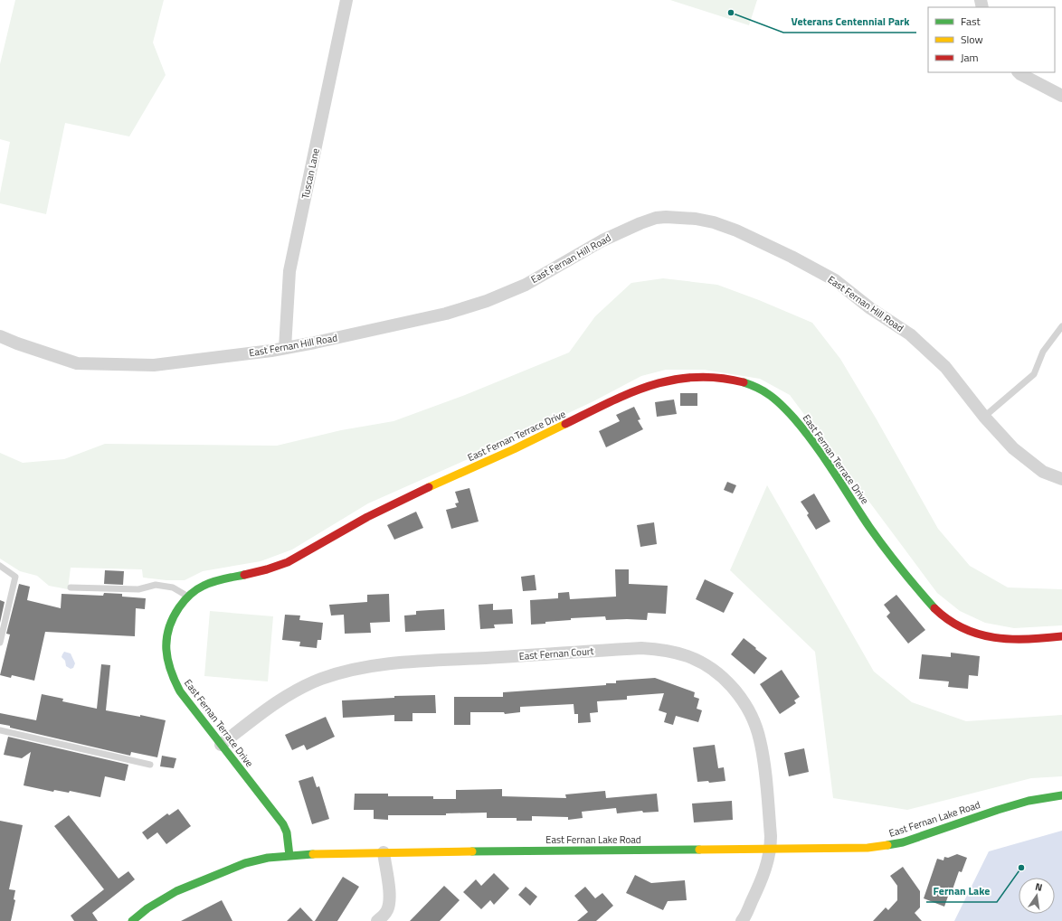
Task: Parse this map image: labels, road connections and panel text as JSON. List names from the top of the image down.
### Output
{
  "streets": {
    "street": [
      "Tuscan Lane",
      "East Fernan Hill Road",
      "East Fernan Terrace Drive",
      "East Fernan Court",
      "East Fernan Lake Road"
    ]
  },
  "crossings": [
    ["Tuscan Lane", "East Fernan Hill Road"],
    ["East Fernan Terrace Drive", "East Fernan Court"],
    ["East Fernan Terrace Drive", "East Fernan Lake Road"],
    ["East Fernan Court", "East Fernan Lake Road"]
  ],
  "places": ["Veterans Centennial Park", "Fernan Lake"],
  "legend": ["Fast", "Slow", "Jam"],
  "north": "top"
}
